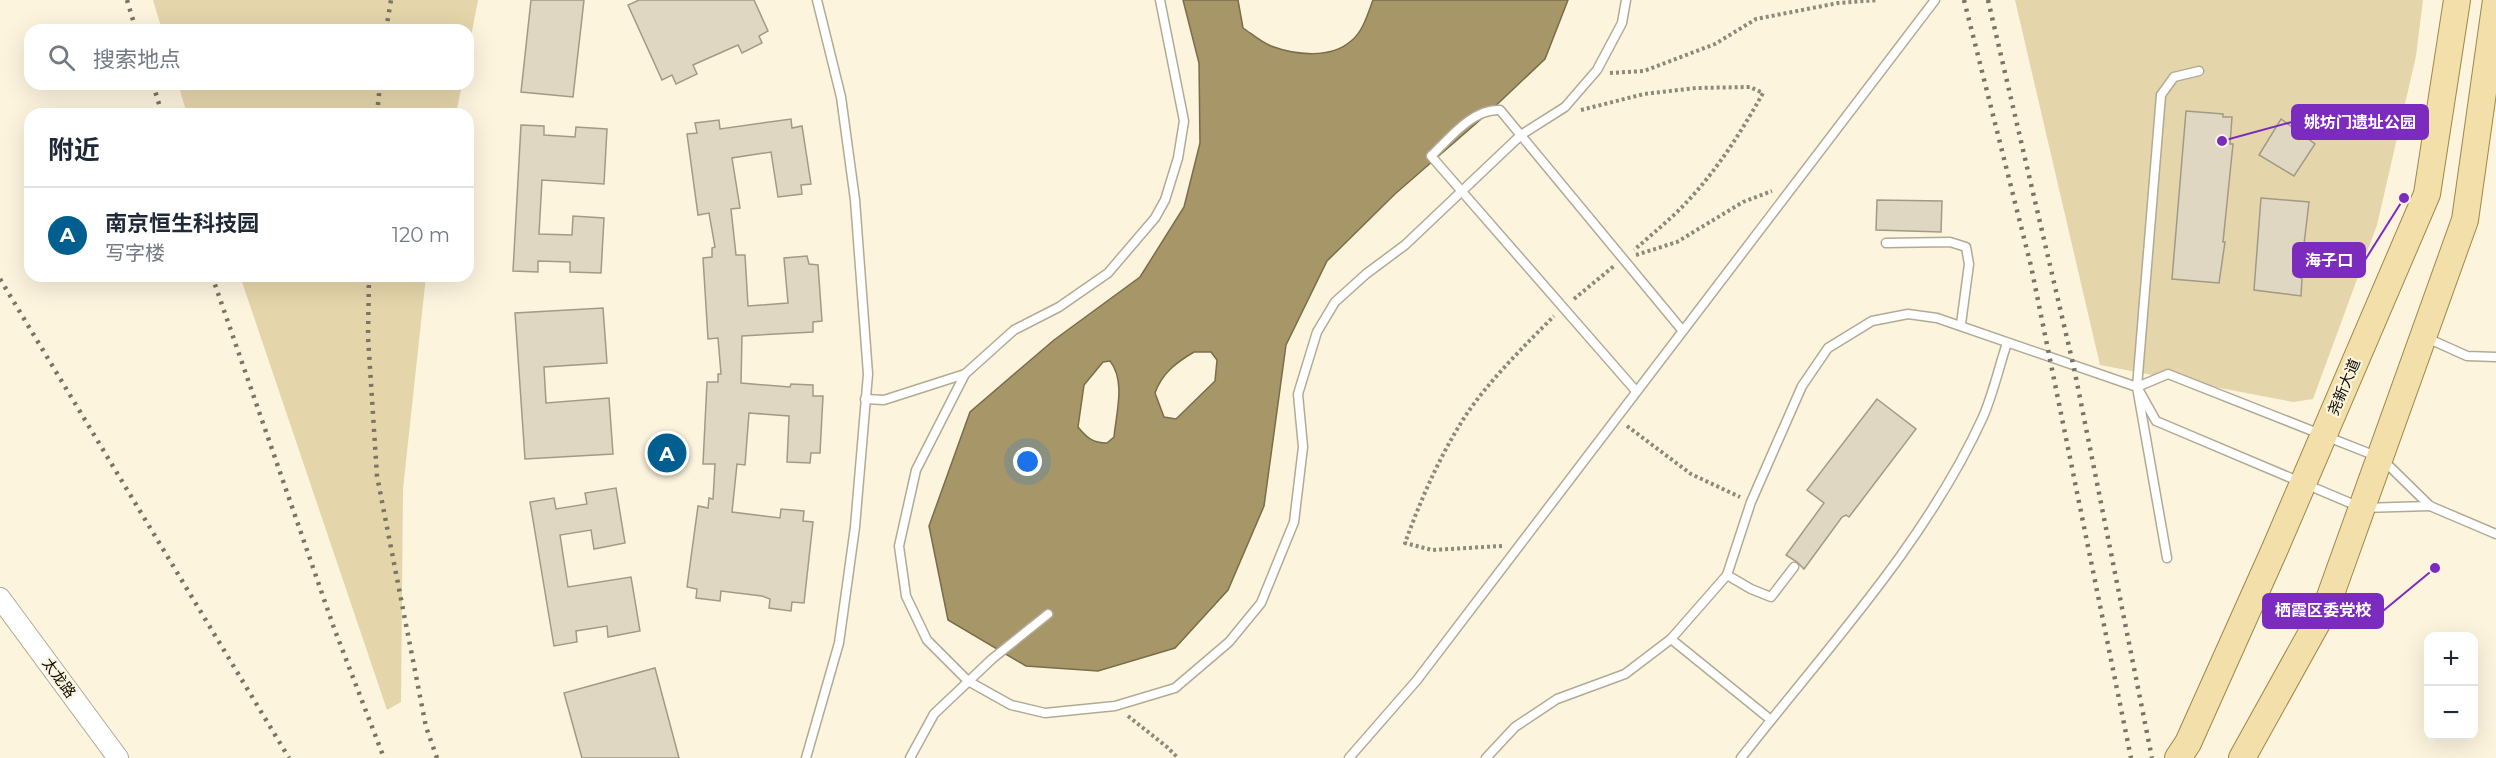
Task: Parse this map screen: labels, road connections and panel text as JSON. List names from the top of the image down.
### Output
{
  "streets": {
    "main road": ["尧新大道"],
    "street": ["太龙路"]
  },
  "places": ["姚坊门遗址公园", "海子口", "栖霞区委党校"],
  "page": {
    "search": "搜索地点",
    "heading": "附近",
    "list": [
      {
        "mark": "A",
        "name": "南京恒生科技园",
        "note": "写字楼",
        "value": "120 m"
      }
    ],
    "pins": "A",
    "map_buttons": ["+", "−"]
  }
}
